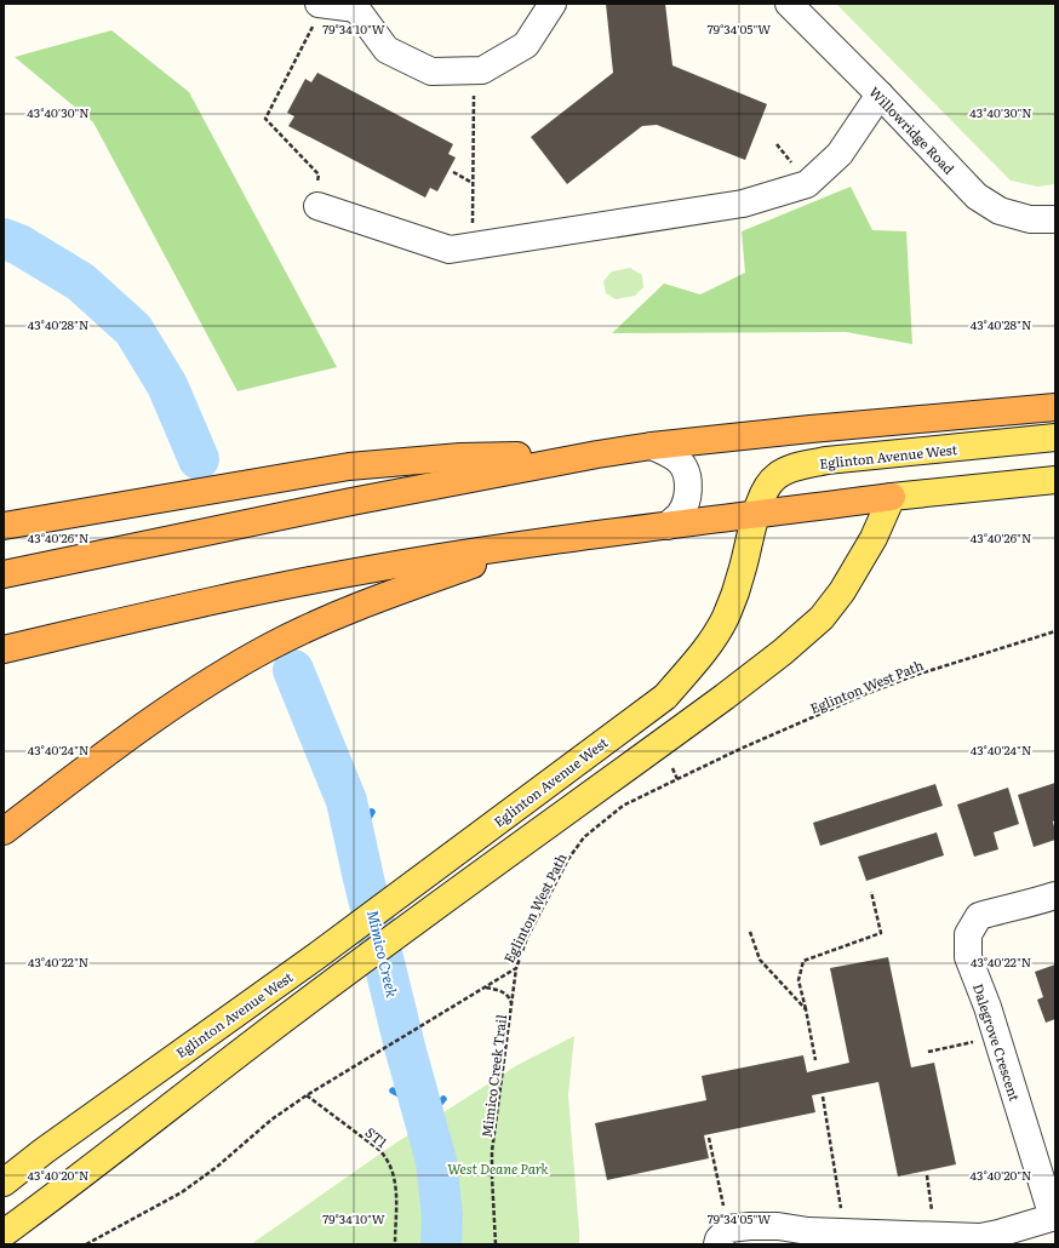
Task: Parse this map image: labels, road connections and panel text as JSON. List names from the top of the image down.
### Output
{
  "streets": {
    "main road": ["Eglinton Avenue West"],
    "street": ["Willowridge Road", "Dalegrove Crescent"],
    "path": ["Eglinton West Path", "Mimico Creek Trail", "ST1"]
  },
  "crossings": [
    ["Eglinton West Path", "Mimico Creek Trail"],
    ["Eglinton West Path", "ST1"]
  ],
  "water": ["Mimico Creek"],
  "parks": ["West Deane Park"],
  "coordinates": [
    "79°34'10\"W",
    "79°34'05\"W",
    "43°40'30\"N",
    "43°40'28\"N",
    "43°40'26\"N",
    "43°40'24\"N",
    "43°40'22\"N",
    "43°40'20\"N"
  ]
}
